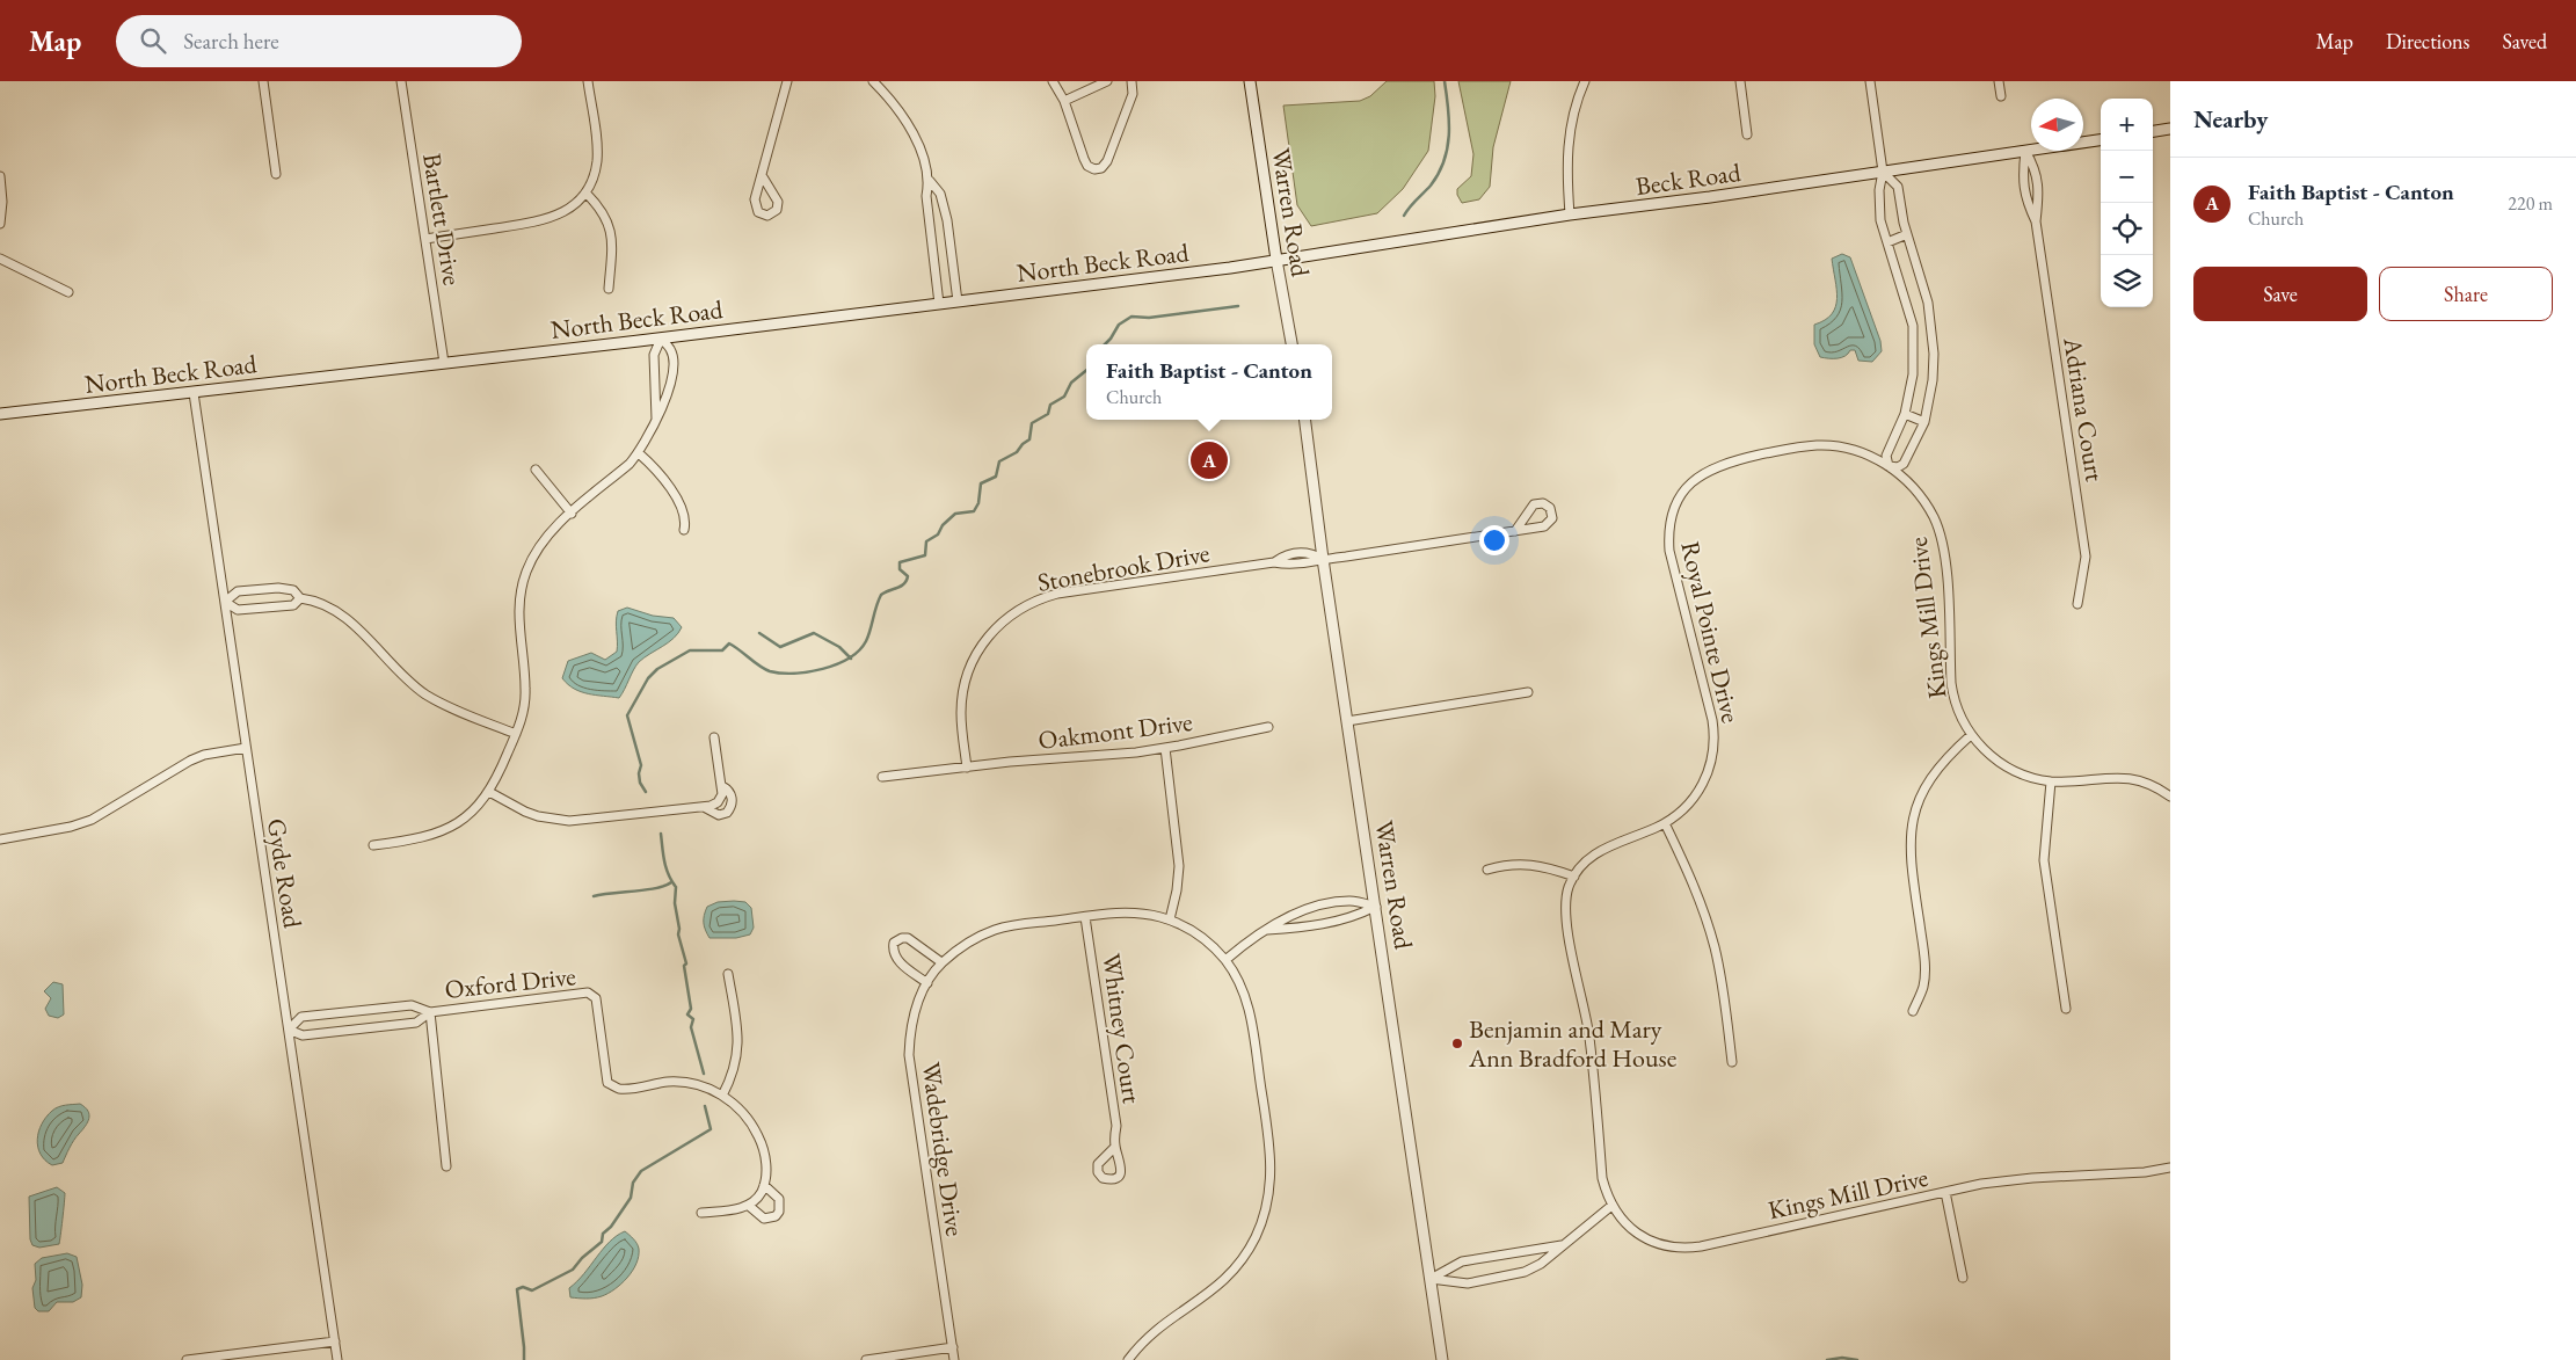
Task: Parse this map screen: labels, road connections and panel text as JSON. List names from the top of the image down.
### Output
{
  "streets": {
    "main road": ["Beck Road", "Warren Road", "North Beck Road"],
    "street": [
      "Bartlett Drive",
      "Adriana Court",
      "Stonebrook Drive",
      "Kings Mill Drive",
      "Royal Pointe Drive",
      "Oakmont Drive",
      "Gyde Road",
      "Oxford Drive",
      "Whitney Court",
      "Wadebridge Drive"
    ]
  },
  "crossings": [
    ["Beck Road", "Warren Road"],
    ["Beck Road", "North Beck Road"],
    ["Beck Road", "Adriana Court"],
    ["Warren Road", "North Beck Road"],
    ["Warren Road", "Stonebrook Drive"],
    ["Bartlett Drive", "North Beck Road"],
    ["North Beck Road", "Gyde Road"],
    ["Stonebrook Drive", "Oakmont Drive"],
    ["Kings Mill Drive", "Royal Pointe Drive"],
    ["Gyde Road", "Oxford Drive"],
    ["Whitney Court", "Wadebridge Drive"]
  ],
  "places": ["Benjamin and Mary Ann Bradford House"],
  "north": "left",
  "page": {
    "header": "Map",
    "search": "Search here",
    "nav": ["Map", "Directions", "Saved"],
    "heading": "Nearby",
    "map_buttons": ["+", "−"],
    "list": [
      {
        "mark": "A",
        "name": "Faith Baptist - Canton",
        "note": "Church",
        "value": "220 m"
      }
    ],
    "buttons": ["Save", "Share"],
    "popup": ["Faith Baptist - Canton", "Church"],
    "pins": "A"
  }
}
